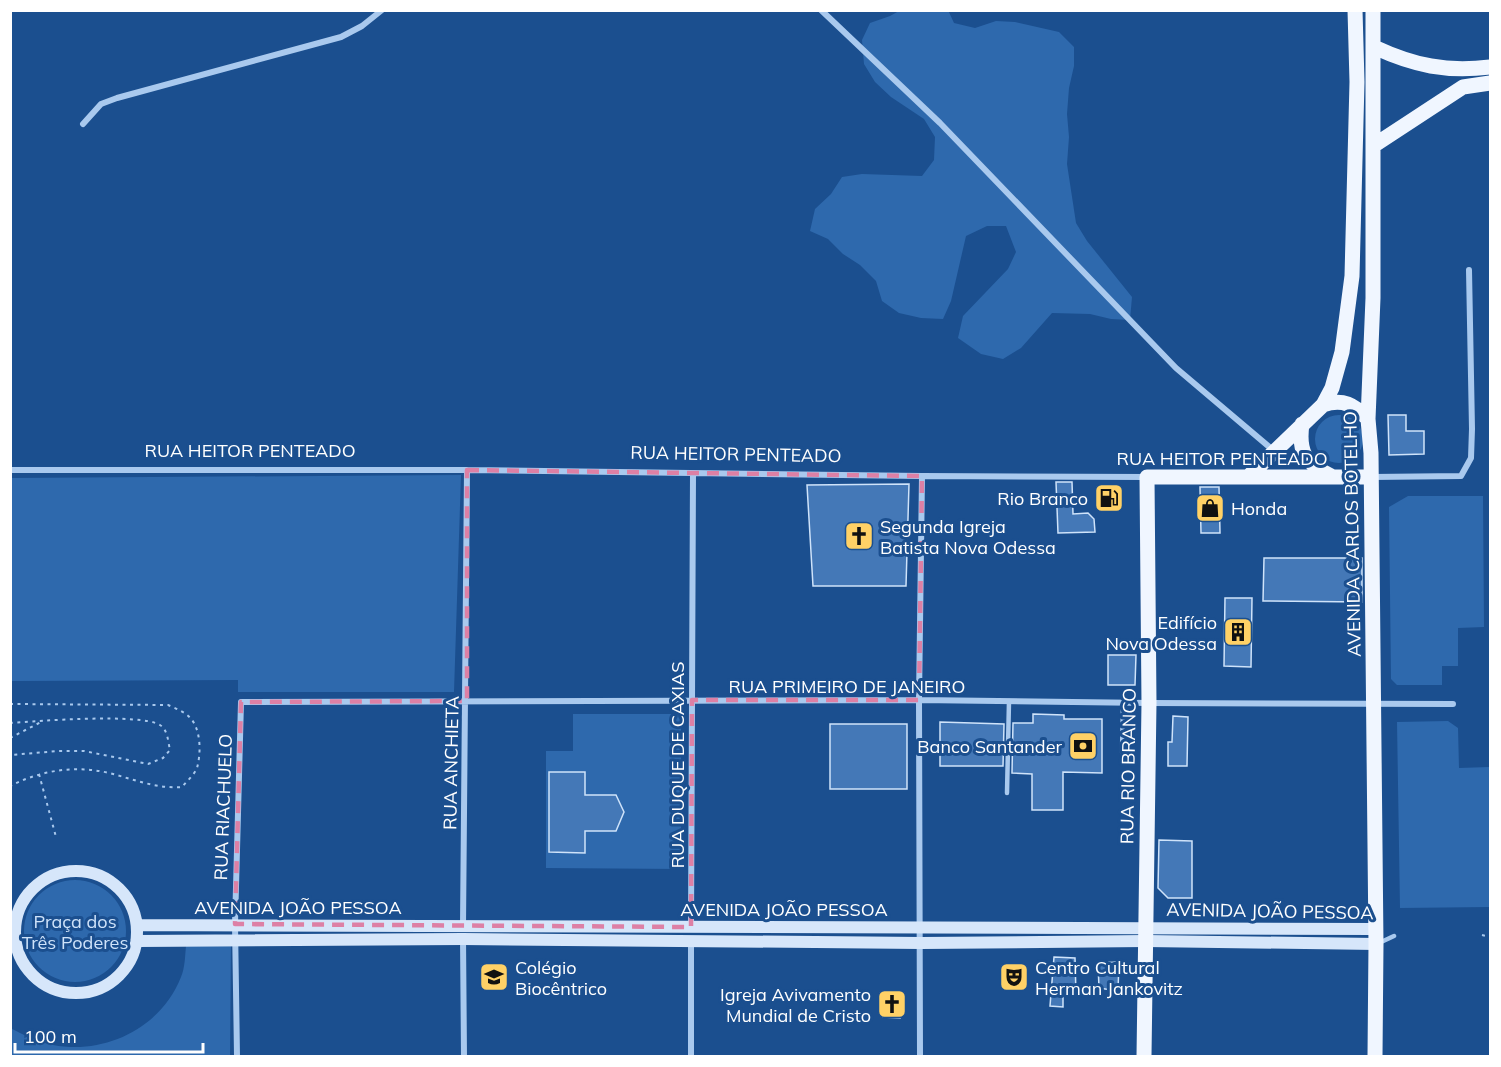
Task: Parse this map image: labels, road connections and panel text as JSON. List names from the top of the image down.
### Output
{
  "streets": {
    "main road": [
      "RUA HEITOR PENTEADO",
      "AVENIDA CARLOS BOTELHO",
      "RUA RIO BRANCO",
      "AVENIDA JOÃO PESSOA"
    ],
    "street": [
      "RUA PRIMEIRO DE JANEIRO",
      "RUA ANCHIETA",
      "RUA DUQUE DE CAXIAS",
      "RUA RIACHUELO"
    ]
  },
  "crossings": [
    ["RUA HEITOR PENTEADO", "AVENIDA CARLOS BOTELHO"],
    ["RUA HEITOR PENTEADO", "RUA ANCHIETA"],
    ["RUA HEITOR PENTEADO", "RUA DUQUE DE CAXIAS"],
    ["RUA HEITOR PENTEADO", "RUA RIO BRANCO"],
    ["AVENIDA CARLOS BOTELHO", "RUA PRIMEIRO DE JANEIRO"],
    ["AVENIDA CARLOS BOTELHO", "AVENIDA JOÃO PESSOA"],
    ["RUA PRIMEIRO DE JANEIRO", "RUA ANCHIETA"],
    ["RUA PRIMEIRO DE JANEIRO", "RUA DUQUE DE CAXIAS"],
    ["RUA PRIMEIRO DE JANEIRO", "RUA RIO BRANCO"],
    ["RUA PRIMEIRO DE JANEIRO", "RUA RIACHUELO"],
    ["RUA ANCHIETA", "AVENIDA JOÃO PESSOA"],
    ["RUA DUQUE DE CAXIAS", "AVENIDA JOÃO PESSOA"],
    ["RUA RIO BRANCO", "AVENIDA JOÃO PESSOA"],
    ["RUA RIACHUELO", "AVENIDA JOÃO PESSOA"]
  ],
  "parks": ["Praça dos Três Poderes"],
  "places": {
    "fuel station": ["Rio Branco"],
    "shop": ["Honda"],
    "church": ["Segunda Igreja Batista Nova Odessa", "Igreja Avivamento Mundial de Cristo"],
    "building": ["Edifício Nova Odessa"],
    "bank": ["Banco Santander"],
    "school or university": ["Colégio Biocêntrico"],
    "theatre": ["Centro Cultural Herman Jankovitz"]
  },
  "scale_bar": "100 m"
}
